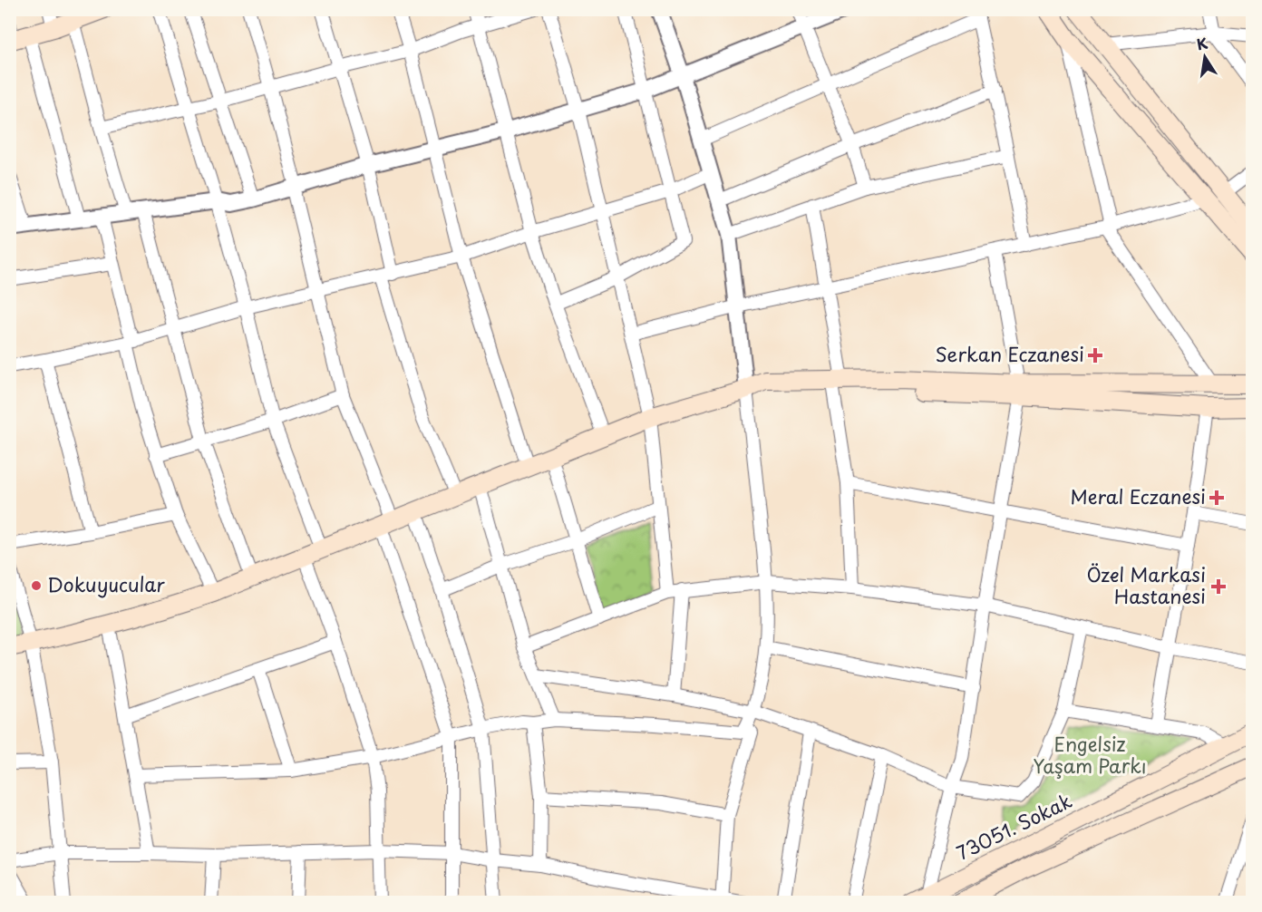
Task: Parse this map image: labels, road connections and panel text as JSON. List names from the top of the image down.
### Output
{
  "streets": {
    "main road": ["73051. Sokak"]
  },
  "parks": ["Engelsiz Yaşam Parkı"],
  "places": {
    "health": ["Serkan Eczanesi", "Meral Eczanesi", "Özel Markasi Hastanesi"],
    "other": ["Dokuyucular"]
  },
  "north": "top"
}
